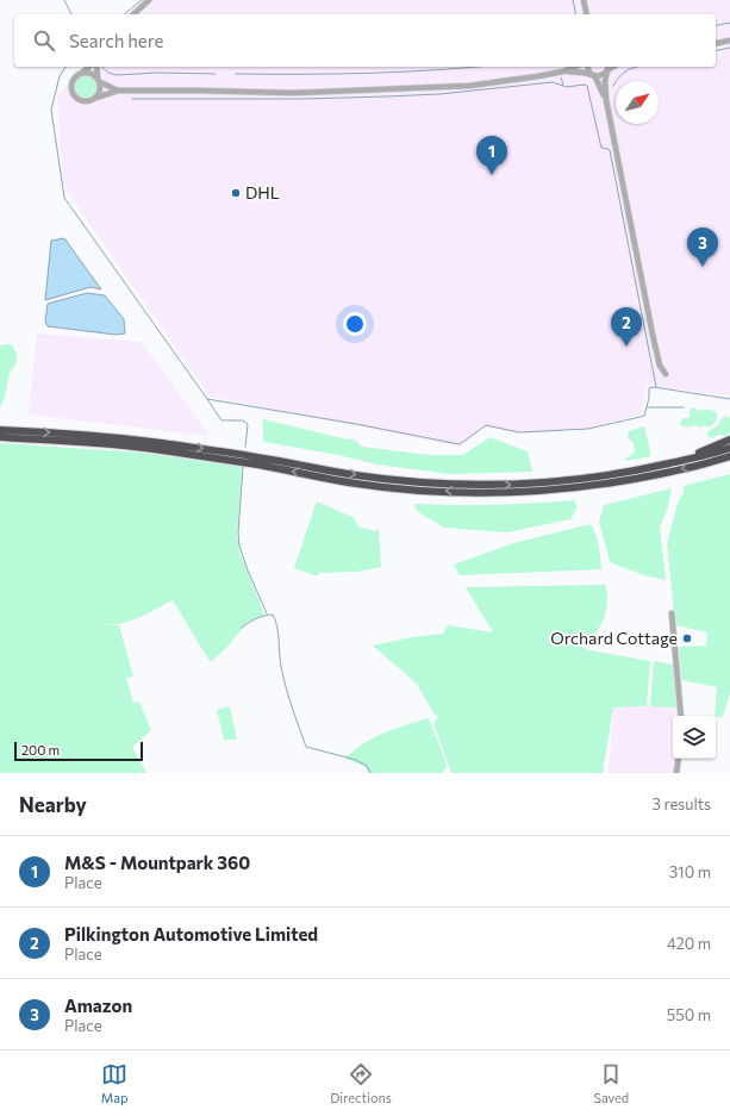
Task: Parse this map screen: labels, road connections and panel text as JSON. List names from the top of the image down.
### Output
{
  "places": ["DHL", "Orchard Cottage"],
  "scale_bar": "200 m",
  "north": "top right",
  "page": {
    "search": "Search here",
    "pins": ["1", "3", "2"],
    "scale": "200 m",
    "heading": ["Nearby", "3 results"],
    "list": [
      {
        "mark": "1",
        "name": "M&S - Mountpark 360",
        "note": "Place",
        "value": "310 m"
      },
      {
        "mark": "2",
        "name": "Pilkington Automotive Limited",
        "note": "Place",
        "value": "420 m"
      },
      {
        "mark": "3",
        "name": "Amazon",
        "note": "Place",
        "value": "550 m"
      }
    ],
    "nav": ["Map", "Directions", "Saved"]
  }
}
